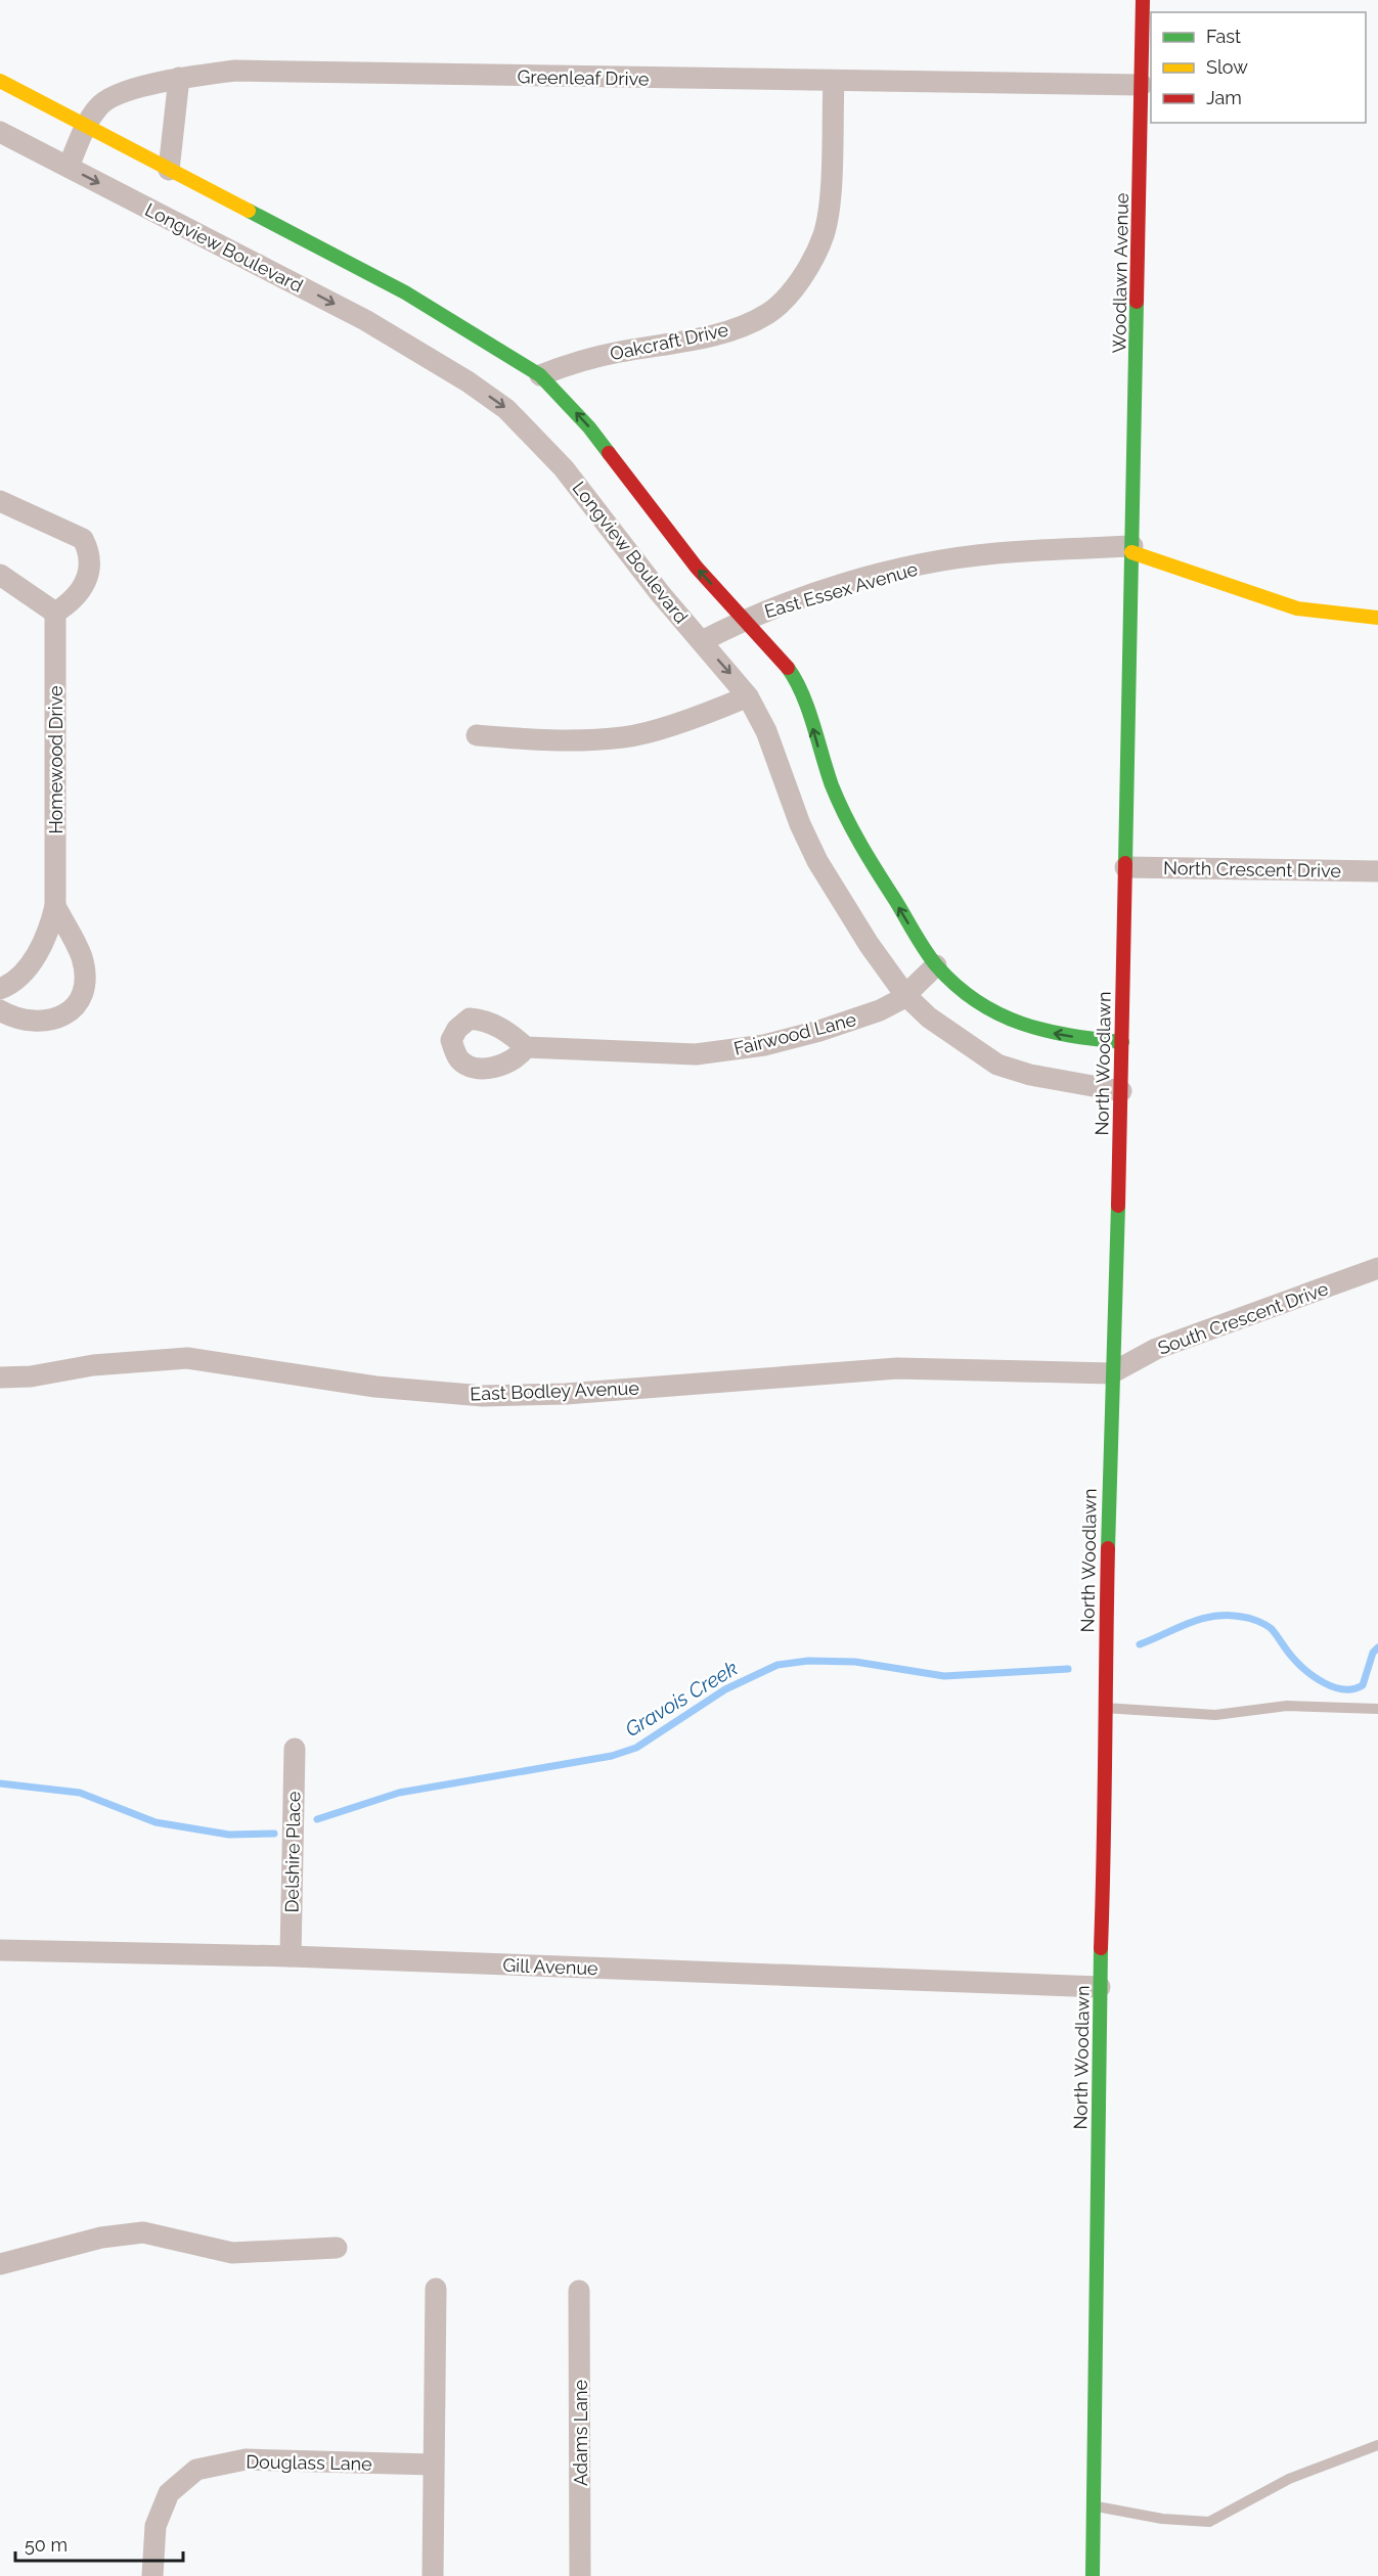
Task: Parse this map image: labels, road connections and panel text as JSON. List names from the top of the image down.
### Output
{
  "streets": {
    "street": [
      "Greenleaf Drive",
      "Longview Boulevard",
      "Woodlawn Avenue",
      "Oakcraft Drive",
      "East Essex Avenue",
      "Homewood Drive",
      "North Crescent Drive",
      "Fairwood Lane",
      "North Woodlawn",
      "South Crescent Drive",
      "East Bodley Avenue",
      "Delshire Place",
      "Gill Avenue",
      "Adams Lane",
      "Douglass Lane"
    ]
  },
  "crossings": [
    ["Greenleaf Drive", "Longview Boulevard"],
    ["Greenleaf Drive", "Woodlawn Avenue"],
    ["Greenleaf Drive", "Oakcraft Drive"],
    ["Longview Boulevard", "East Essex Avenue"],
    ["Longview Boulevard", "Fairwood Lane"],
    ["Longview Boulevard", "North Woodlawn"],
    ["Woodlawn Avenue", "East Essex Avenue"],
    ["Woodlawn Avenue", "North Woodlawn"],
    ["East Essex Avenue", "North Woodlawn"],
    ["North Crescent Drive", "North Woodlawn"],
    ["North Woodlawn", "South Crescent Drive"],
    ["North Woodlawn", "East Bodley Avenue"],
    ["North Woodlawn", "Gill Avenue"],
    ["South Crescent Drive", "East Bodley Avenue"],
    ["Delshire Place", "Gill Avenue"]
  ],
  "water": ["Gravois Creek"],
  "legend": ["Fast", "Slow", "Jam"],
  "scale_bar": "50 m"
}
